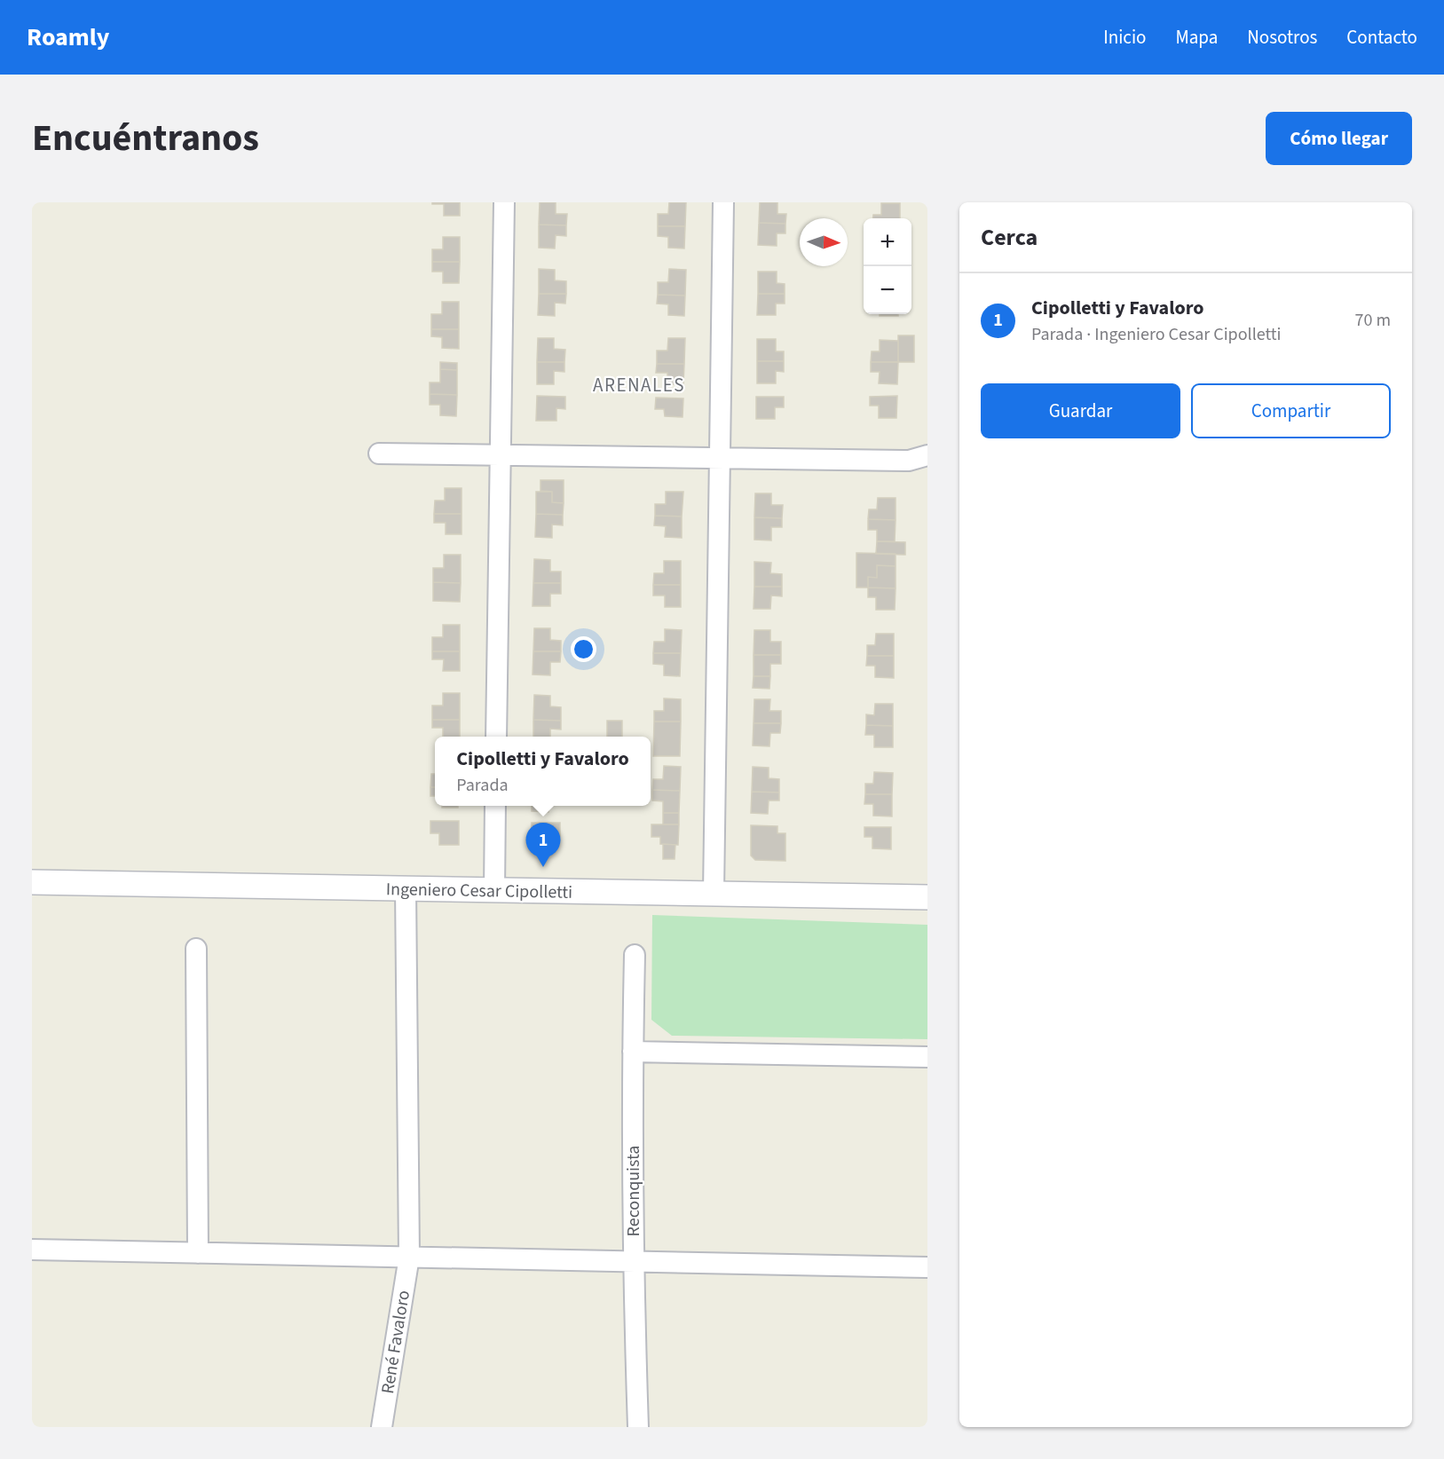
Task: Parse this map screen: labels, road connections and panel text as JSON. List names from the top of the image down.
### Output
{
  "streets": {
    "street": ["Ingeniero Cesar Cipolletti", "Reconquista", "René Favaloro"]
  },
  "crossings": [
    ["Ingeniero Cesar Cipolletti", "René Favaloro"]
  ],
  "districts": ["ARENALES"],
  "north": "right",
  "page": {
    "header": "Roamly",
    "nav": [
      "Inicio",
      "Mapa",
      "Nosotros",
      "Contacto"
    ],
    "title": "Encuéntranos",
    "buttons": [
      "Cómo llegar",
      ["Guardar", "Compartir"]
    ],
    "heading": "Cerca",
    "map_buttons": ["+", "−"],
    "list": [
      {
        "mark": "1",
        "name": "Cipolletti y Favaloro",
        "note": "Parada · Ingeniero Cesar Cipolletti",
        "value": "70 m"
      }
    ],
    "popup": ["Cipolletti y Favaloro", "Parada"],
    "pins": "1"
  }
}
